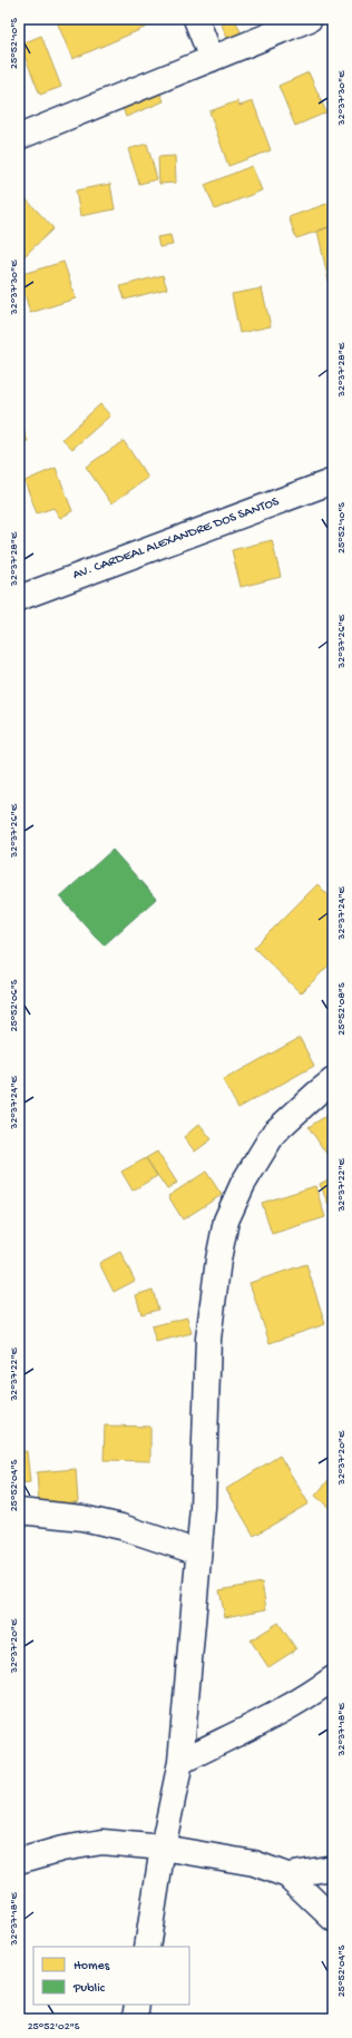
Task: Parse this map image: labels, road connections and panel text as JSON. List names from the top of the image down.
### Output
{
  "streets": {
    "street": ["AV. CARDEAL ALEXANDRE DOS SANTOS"]
  },
  "legend": ["Homes", "Public"],
  "coordinates": [
    "25°52'10\"S",
    "32°37'30\"E",
    "32°37'28\"E",
    "32°37'26\"E",
    "32°37'24\"E",
    "25°52'06\"S",
    "25°52'08\"S",
    "32°37'22\"E",
    "32°37'20\"E",
    "25°52'04\"S",
    "32°37'18\"E",
    "25°52'02\"S"
  ]
}
